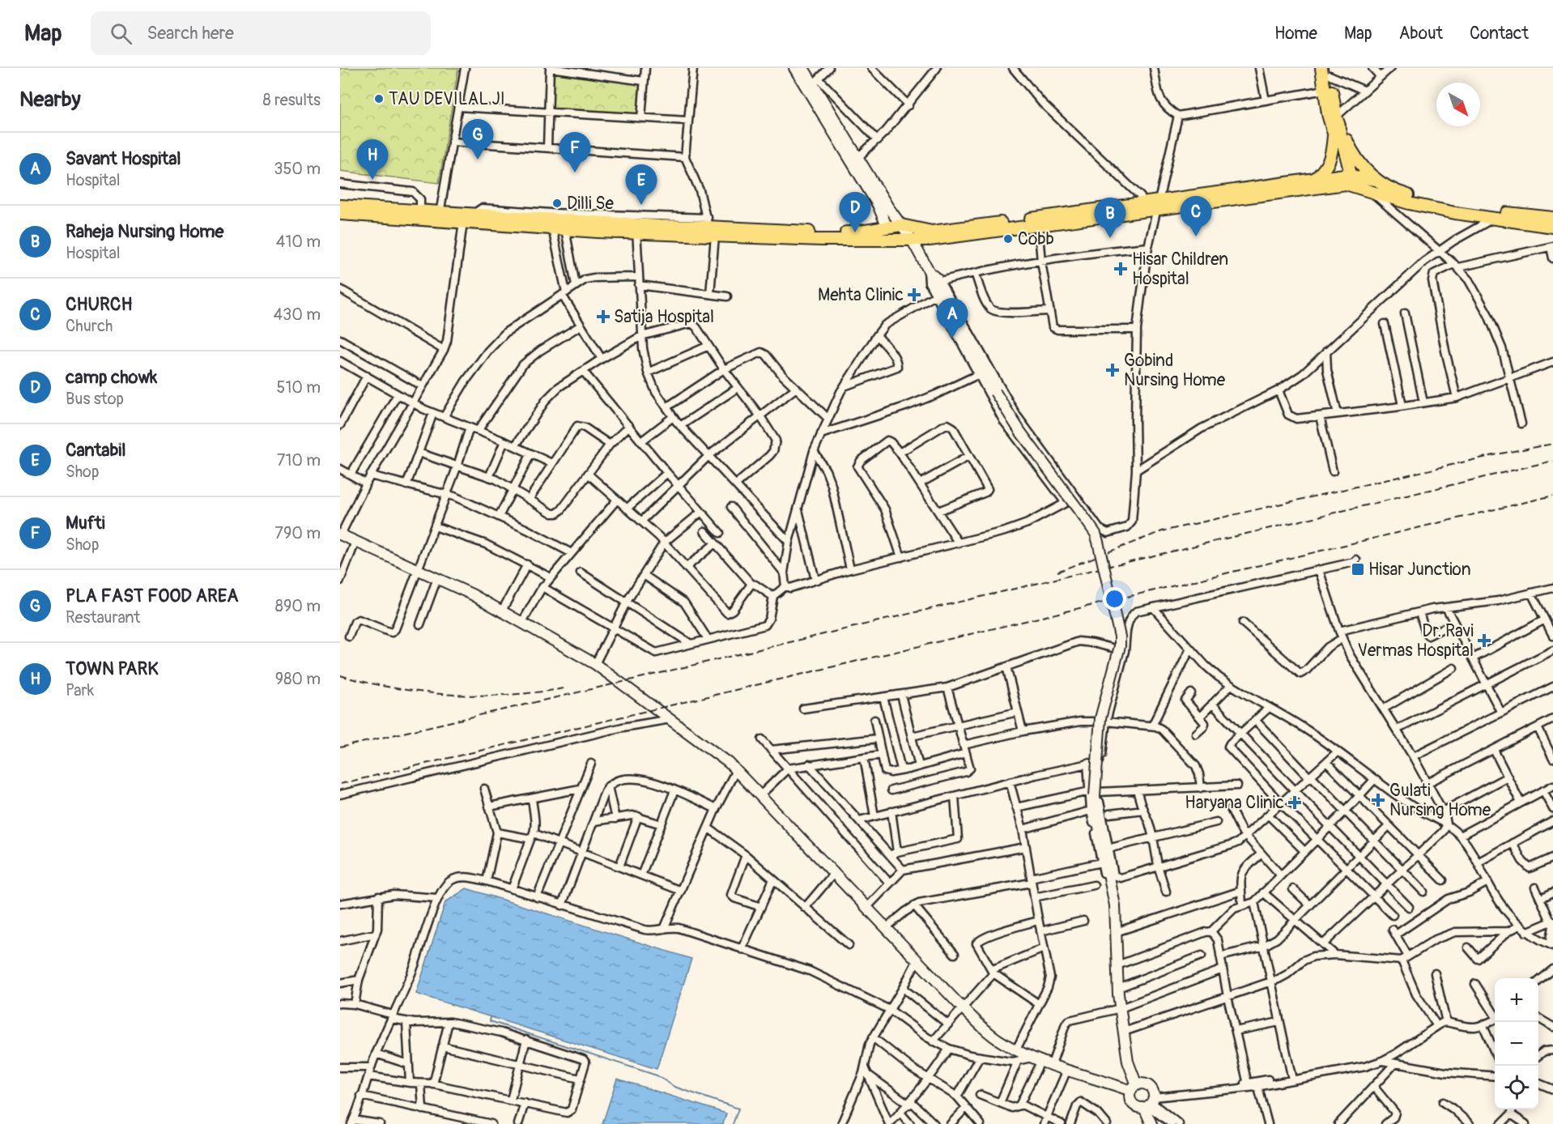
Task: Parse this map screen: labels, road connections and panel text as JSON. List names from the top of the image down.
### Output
{
  "places": {
    "other": ["TAU DEVILAL JI", "Dilli Se", "Cobb"],
    "health": [
      "Hisar Children Hospital",
      "Mehta Clinic",
      "Satija Hospital",
      "Gobind Nursing Home",
      "Dr. Ravi Vermas Hospital",
      "Gulati Nursing Home",
      "Haryana Clinic"
    ],
    "transit": ["Hisar Junction"]
  },
  "north": "bottom right",
  "page": {
    "header": "Map",
    "search": "Search here",
    "nav": [
      "Home",
      "Map",
      "About",
      "Contact"
    ],
    "heading": ["Nearby", "8 results"],
    "pins": [
      "G",
      "F",
      "H",
      "E",
      "D",
      "C",
      "B",
      "A"
    ],
    "list": [
      {
        "mark": "A",
        "name": "Savant Hospital",
        "note": "Hospital",
        "value": "350 m"
      },
      {
        "mark": "B",
        "name": "Raheja Nursing Home",
        "note": "Hospital",
        "value": "410 m"
      },
      {
        "mark": "C",
        "name": "CHURCH",
        "note": "Church",
        "value": "430 m"
      },
      {
        "mark": "D",
        "name": "camp chowk",
        "note": "Bus stop",
        "value": "510 m"
      },
      {
        "mark": "E",
        "name": "Cantabil",
        "note": "Shop",
        "value": "710 m"
      },
      {
        "mark": "F",
        "name": "Mufti",
        "note": "Shop",
        "value": "790 m"
      },
      {
        "mark": "G",
        "name": "PLA FAST FOOD AREA",
        "note": "Restaurant",
        "value": "890 m"
      },
      {
        "mark": "H",
        "name": "TOWN PARK",
        "note": "Park",
        "value": "980 m"
      }
    ],
    "map_buttons": ["+", "−"]
  }
}
